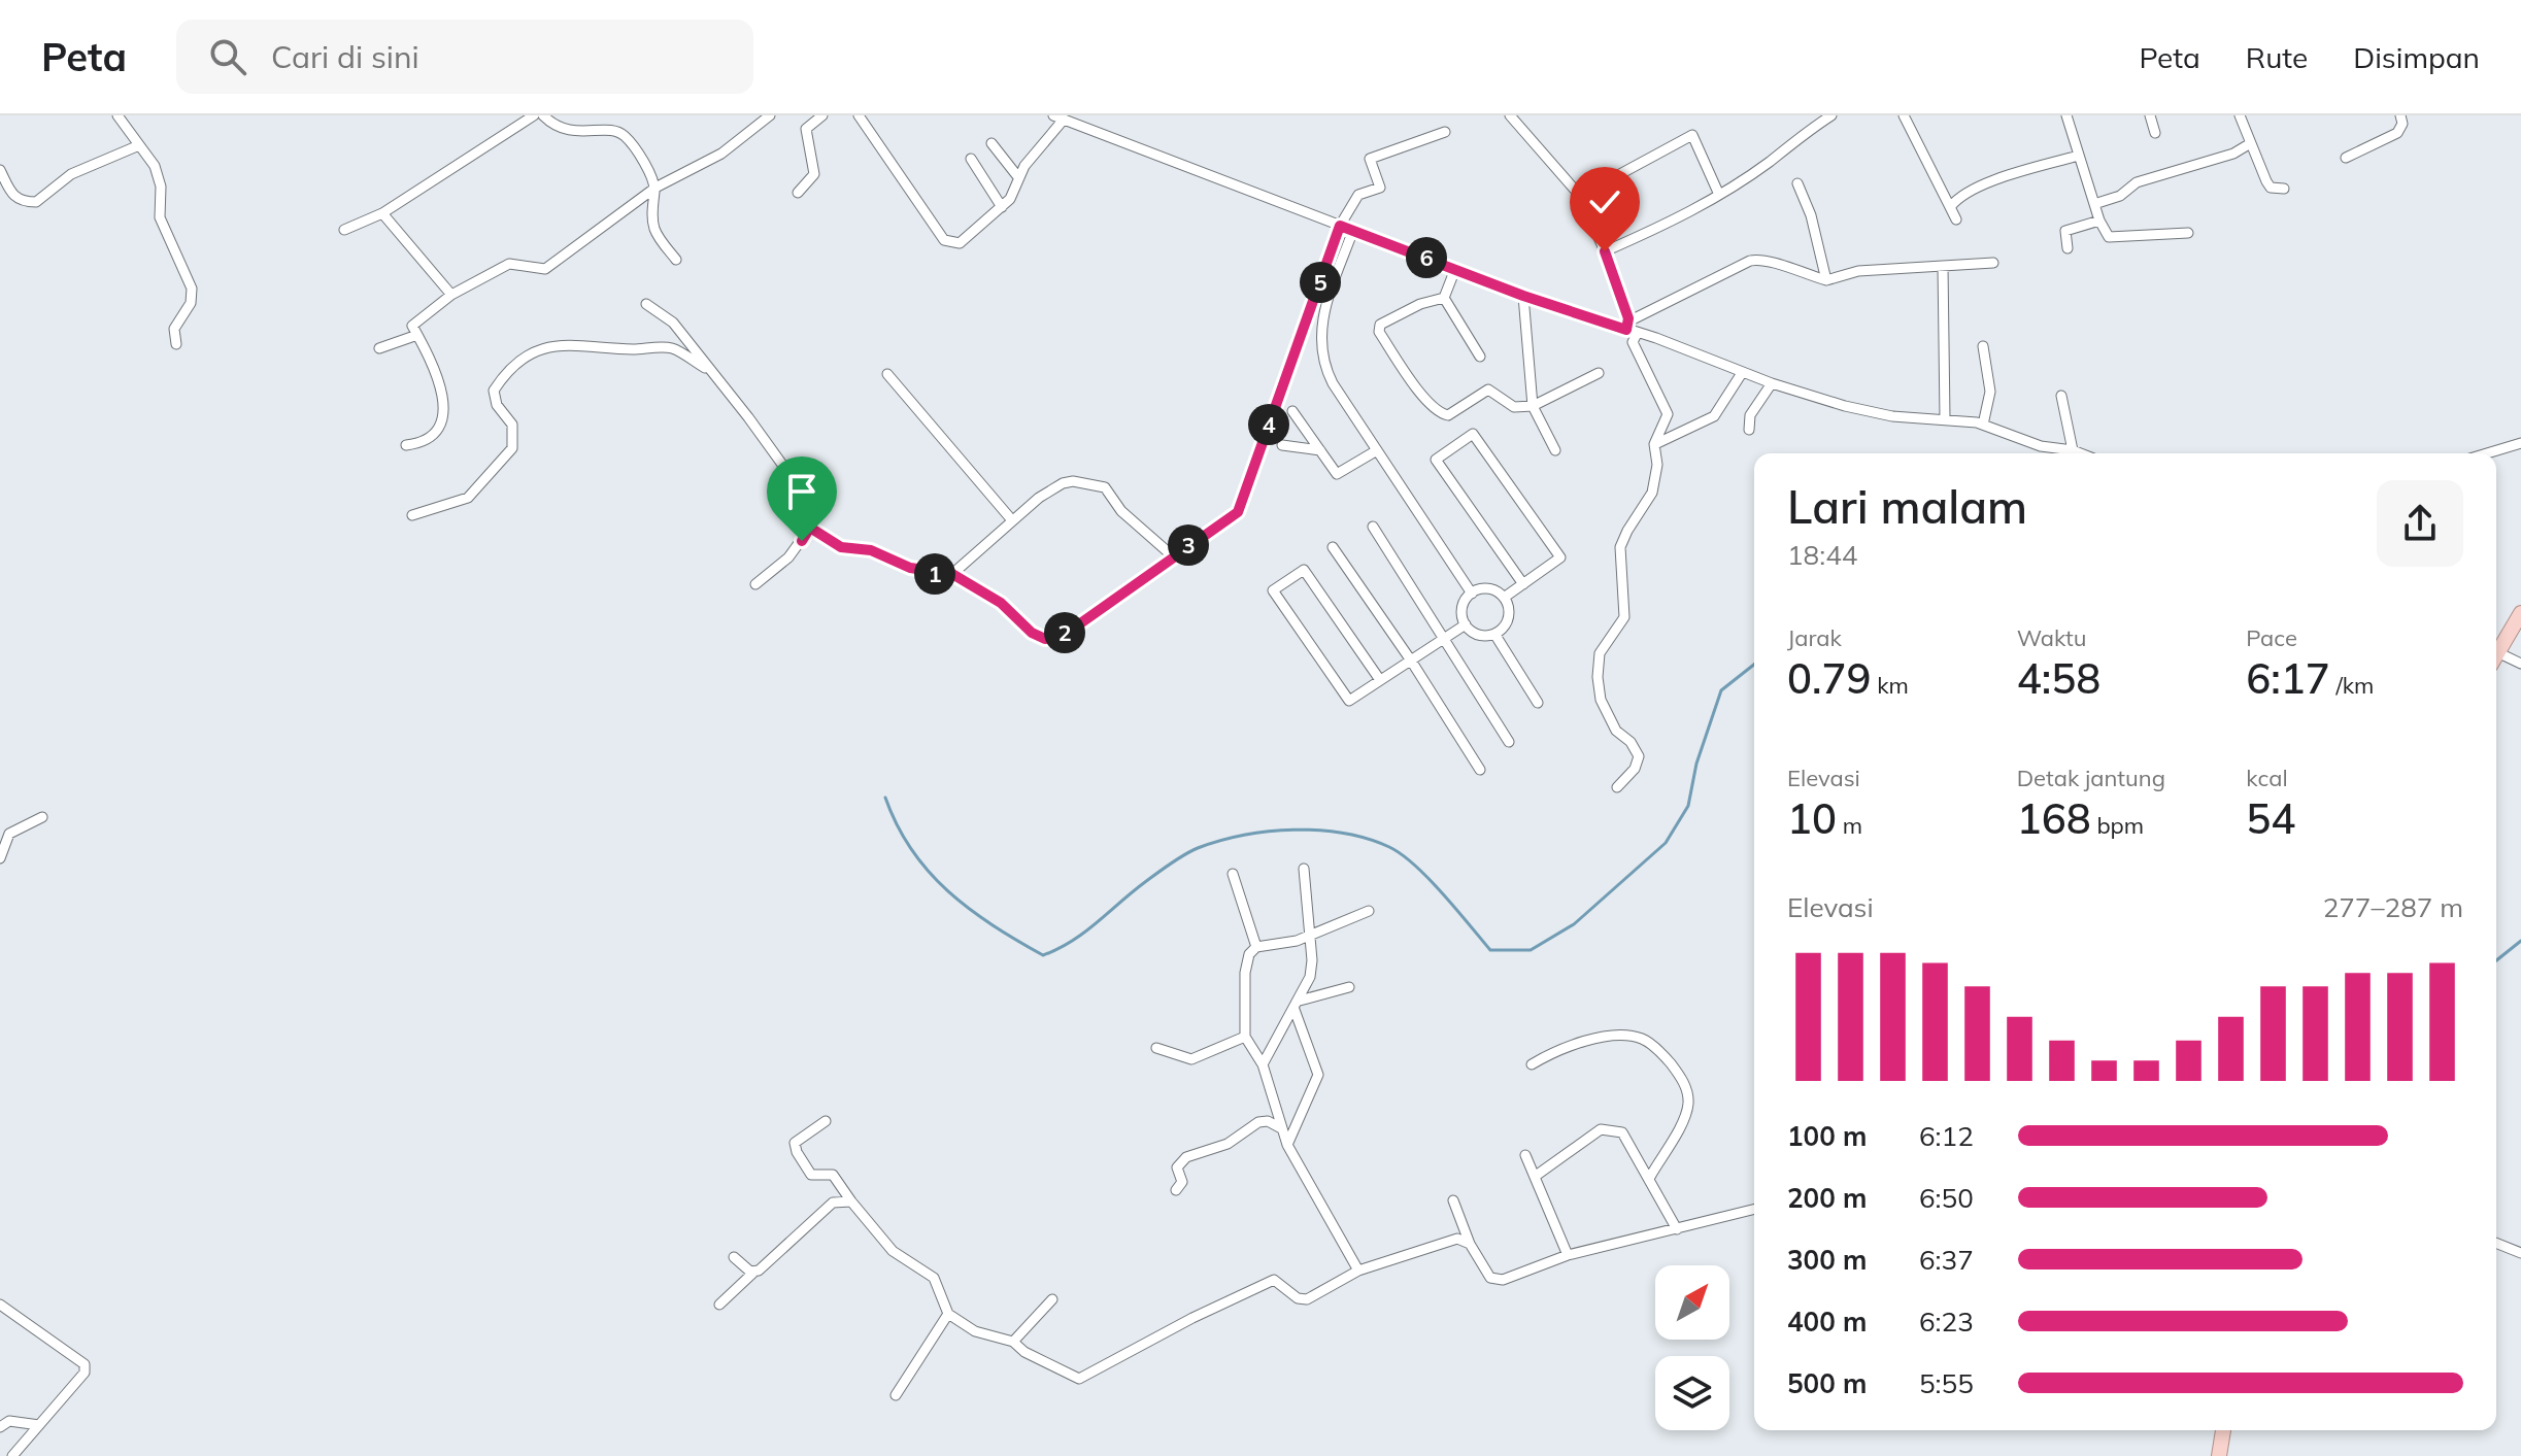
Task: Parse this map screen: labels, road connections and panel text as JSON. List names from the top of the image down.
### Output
{
  "north": "top right",
  "page": {
    "header": "Peta",
    "search": "Cari di sini",
    "nav": ["Peta", "Rute", "Disimpan"],
    "pins": [
      "6",
      "5",
      "4",
      "3",
      "1",
      "2"
    ],
    "heading": ["Lari malam", "18:44"],
    "stats": [
      ["Jarak", "0.79 km"],
      ["Waktu", "4:58"],
      ["Pace", "6:17 /km"],
      ["Elevasi", "10 m"],
      ["Detak jantung", "168 bpm"],
      ["kcal", "54"]
    ],
    "chart": ["Elevasi", "277–287 m"],
    "list": [
      {
        "name": "100 m",
        "note": "6:12"
      },
      {
        "name": "200 m",
        "note": "6:50"
      },
      {
        "name": "300 m",
        "note": "6:37"
      },
      {
        "name": "400 m",
        "note": "6:23"
      },
      {
        "name": "500 m",
        "note": "5:55"
      }
    ]
  }
}
